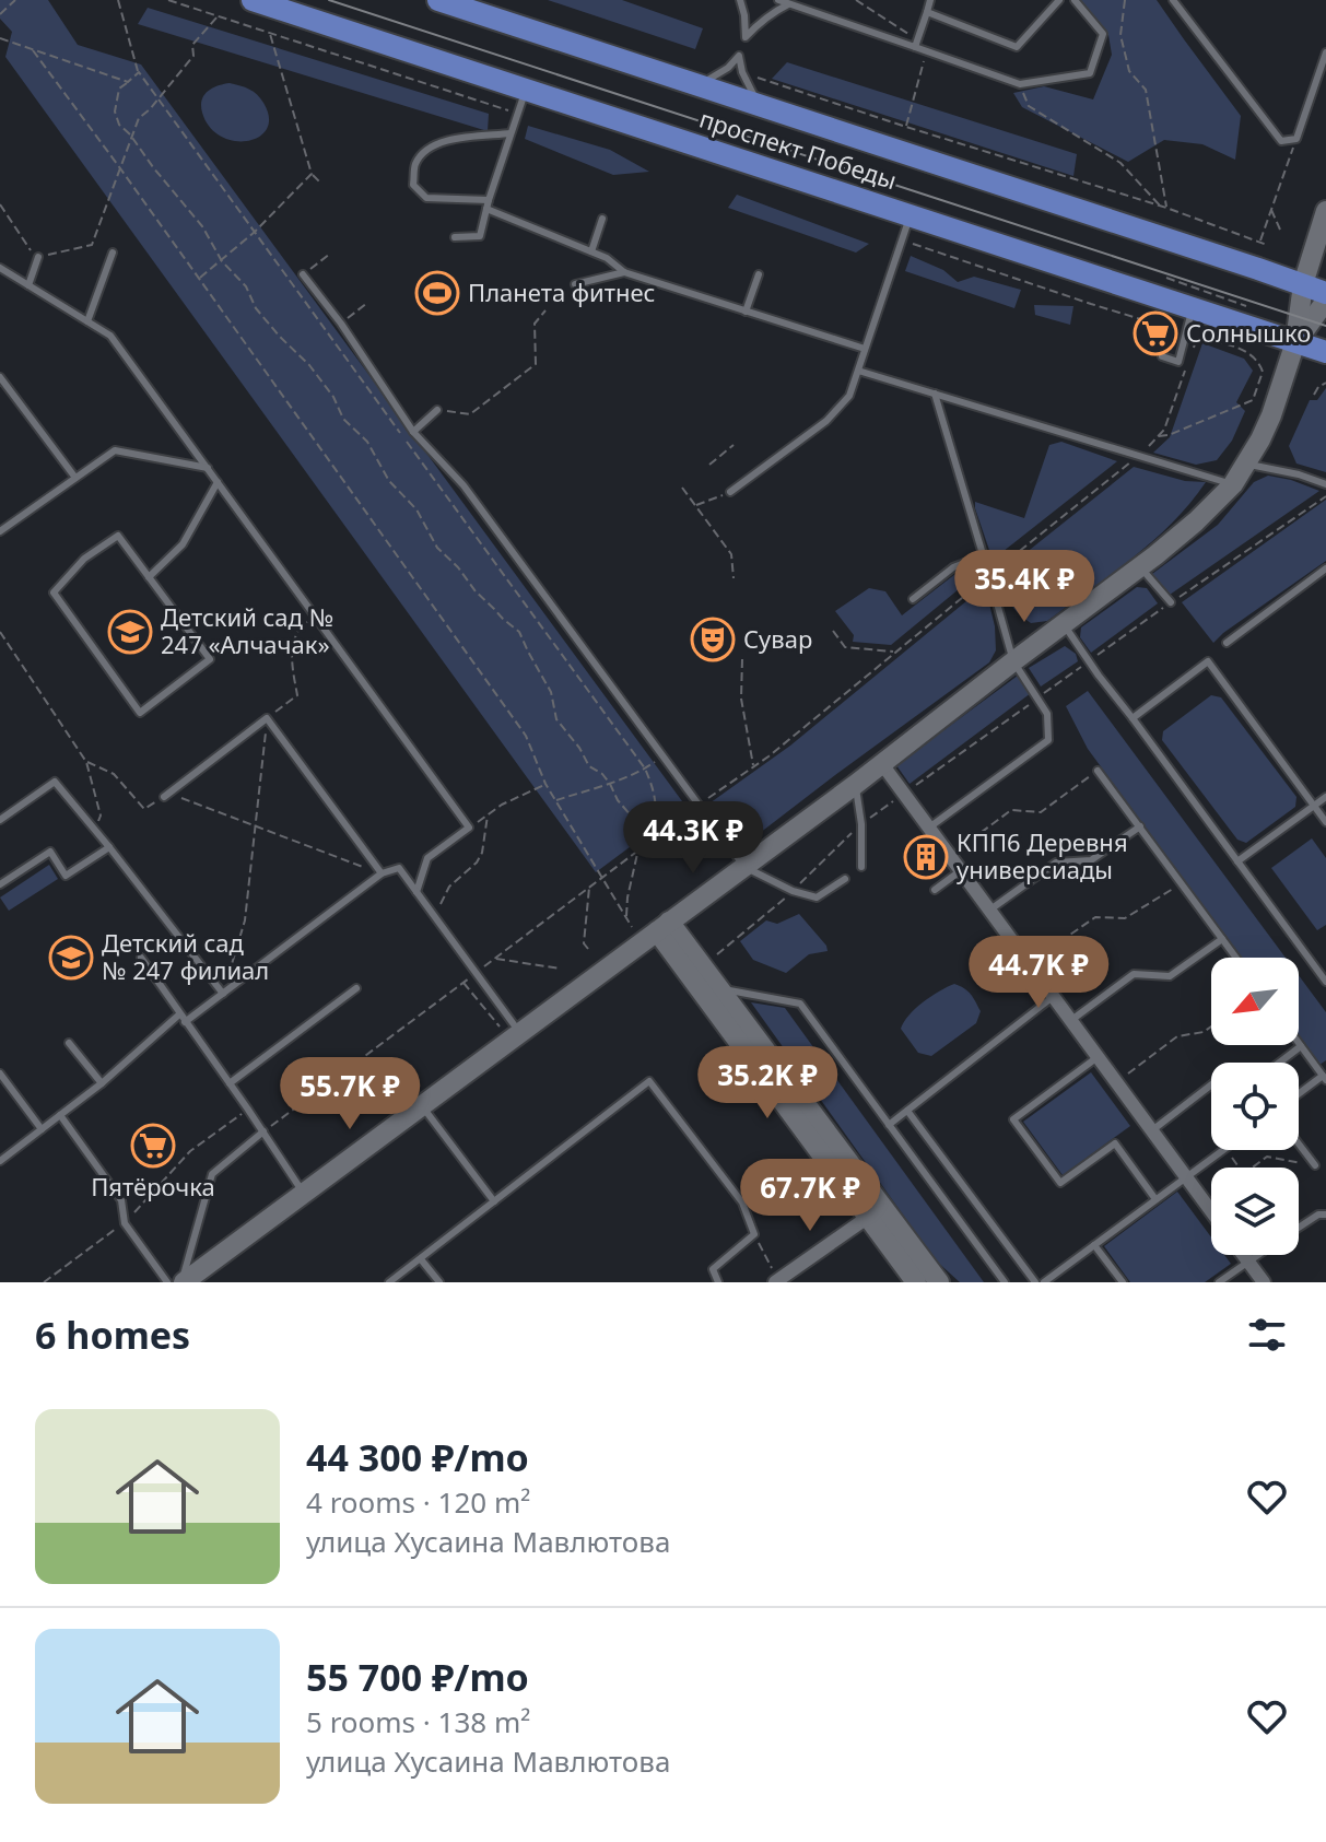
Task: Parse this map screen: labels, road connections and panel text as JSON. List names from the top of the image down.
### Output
{
  "streets": {
    "main road": ["проспект Победы"]
  },
  "places": {
    "sports": ["Планета фитнес"],
    "supermarket": ["Солнышко", "Пятёрочка"],
    "school or university": ["Детский сад № 247 «Алчачак»", "Детский сад № 247 филиал"],
    "theatre": ["Сувар"],
    "building": ["КПП6 Деревня универсиады"]
  },
  "north": "bottom left",
  "page": {
    "price": [
      "35.4K ₽",
      "44.3K ₽",
      "44.7K ₽",
      "35.2K ₽",
      "55.7K ₽",
      "67.7K ₽"
    ],
    "heading": "6 homes",
    "list": [
      {
        "name": "44 300 ₽/mo",
        "note": "4 rooms · 120 m² · улица Хусаина Мавлютова"
      },
      {
        "name": "55 700 ₽/mo",
        "note": "5 rooms · 138 m² · улица Хусаина Мавлютова"
      }
    ]
  }
}
